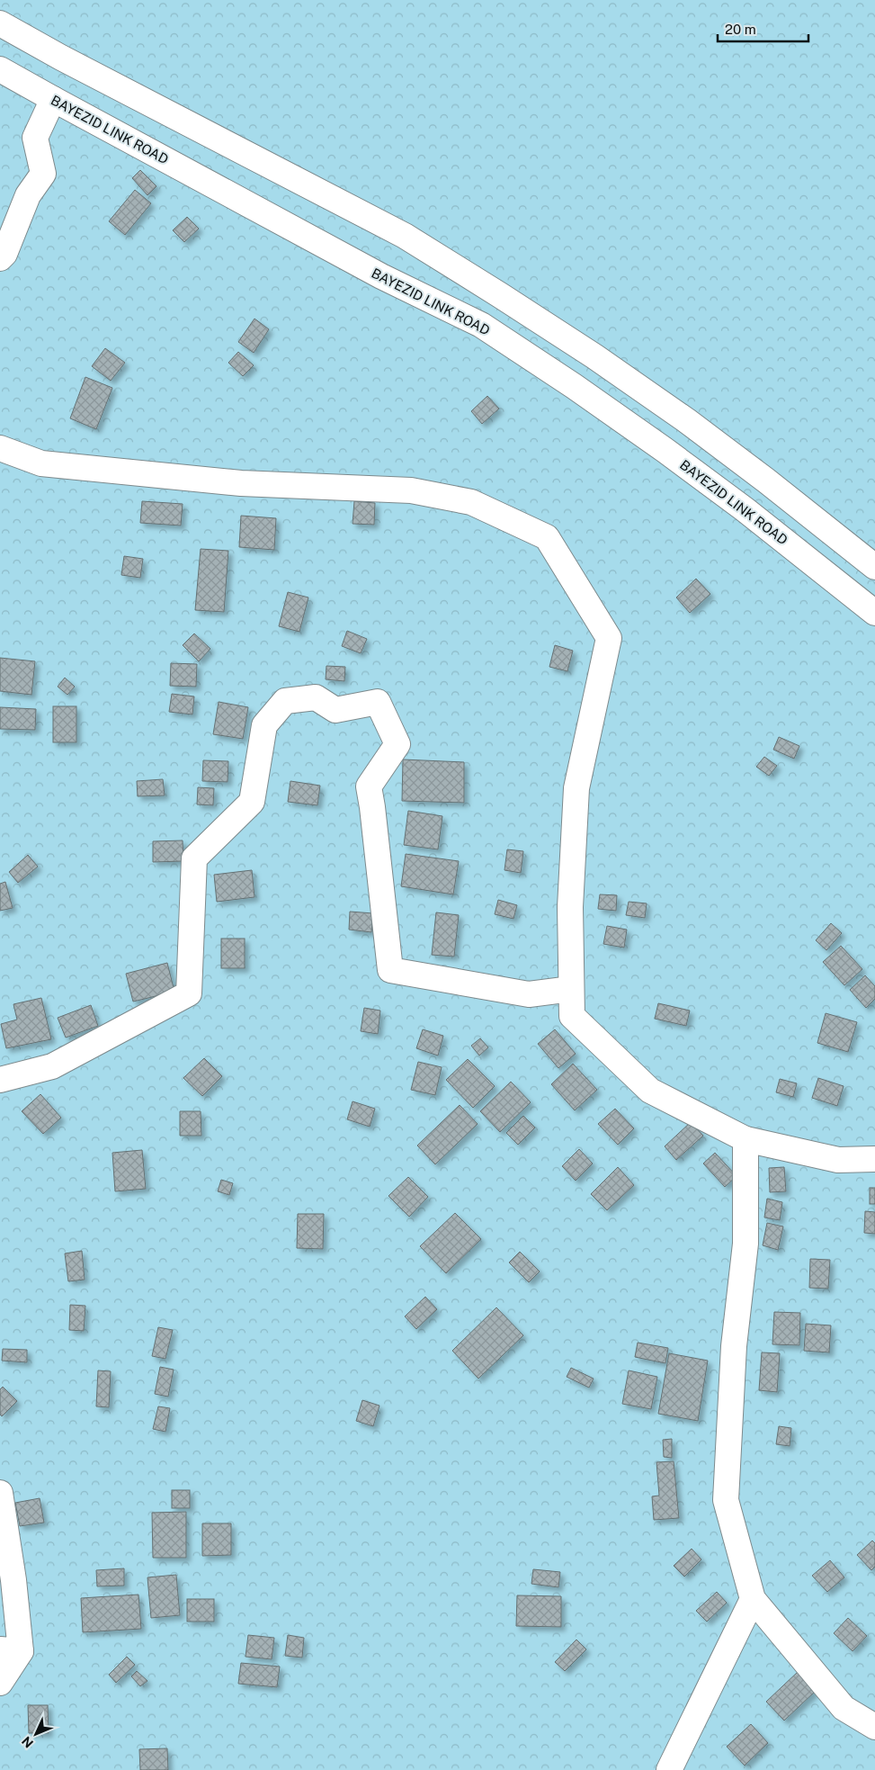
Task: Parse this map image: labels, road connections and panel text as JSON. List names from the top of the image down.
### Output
{
  "streets": {
    "street": ["BAYEZID LINK ROAD"]
  },
  "scale_bar": "20 m",
  "north": "bottom left"
}
